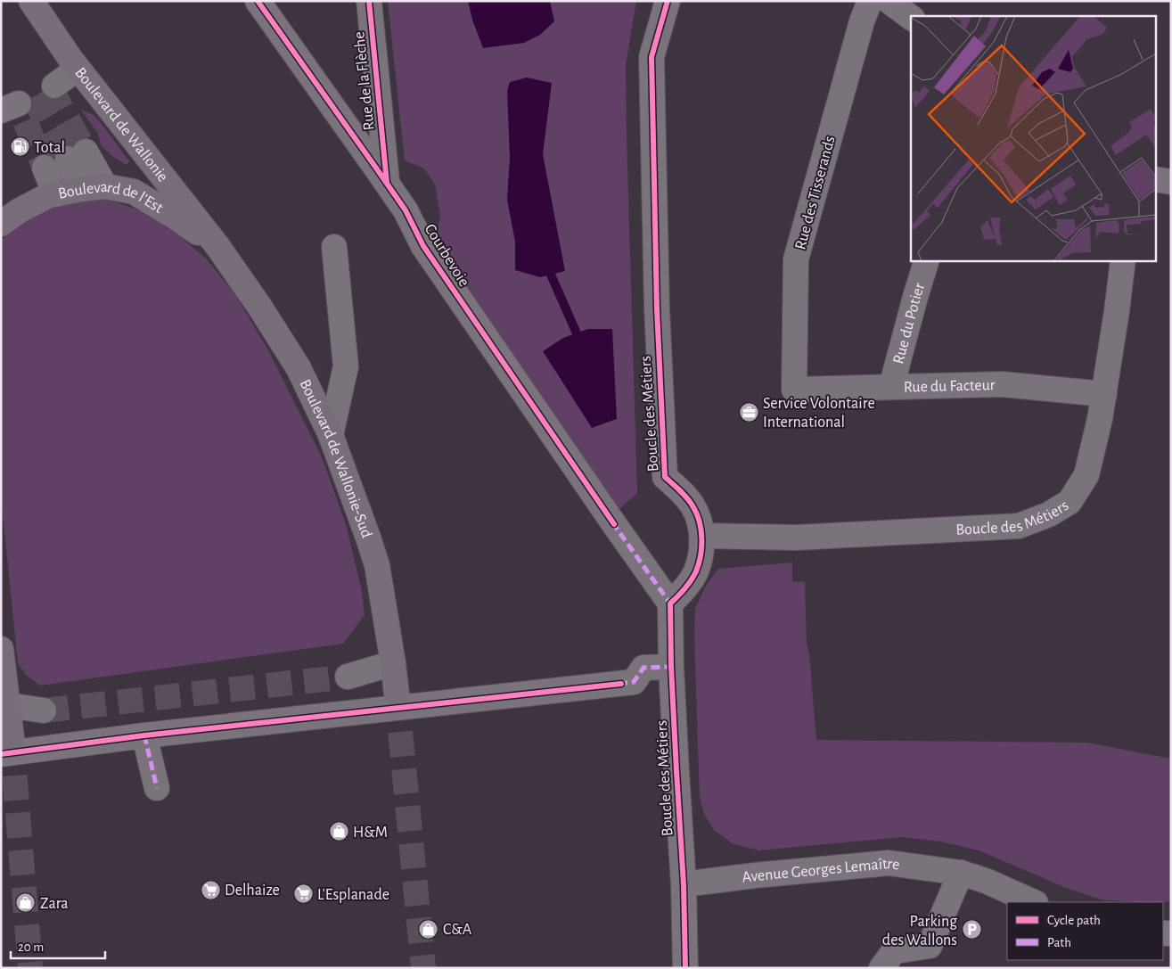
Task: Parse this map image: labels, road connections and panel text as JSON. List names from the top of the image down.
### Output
{
  "streets": {
    "main road": ["Boulevard de Wallonie", "Boulevard de l'Est", "Boulevard de Wallonie-Sud"],
    "street": [
      "Rue de la Flèche",
      "Rue des Tisserands",
      "Courbevoie",
      "Rue du Potier",
      "Rue du Facteur",
      "Boucle des Métiers",
      "Avenue Georges Lemaître"
    ]
  },
  "crossings": [
    ["Rue de la Flèche", "Courbevoie"],
    ["Boulevard de Wallonie", "Boulevard de l'Est"],
    ["Boulevard de Wallonie", "Boulevard de Wallonie-Sud"],
    ["Rue des Tisserands", "Rue du Facteur"],
    ["Boulevard de l'Est", "Boulevard de Wallonie-Sud"],
    ["Courbevoie", "Boucle des Métiers"],
    ["Rue du Potier", "Rue du Facteur"],
    ["Rue du Facteur", "Boucle des Métiers"],
    ["Boucle des Métiers", "Avenue Georges Lemaître"]
  ],
  "places": {
    "fuel station": ["Total"],
    "office": ["Service Volontaire International"],
    "shop": ["H&M", "Zara", "C&A"],
    "supermarket": ["Delhaize", "L'Esplanade"],
    "parking": ["Parking des Wallons"]
  },
  "legend": ["Cycle path", "Path"],
  "scale_bar": "20 m"
}
